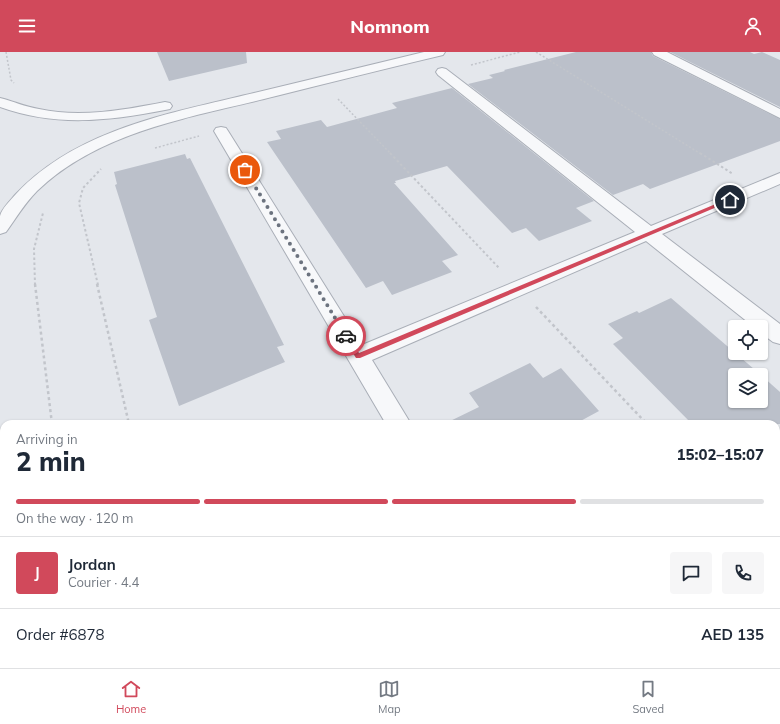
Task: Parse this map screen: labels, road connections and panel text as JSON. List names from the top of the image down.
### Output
{
  "page": {
    "header": "Nomnom",
    "heading": ["2 min", "Arriving in", "15:02–15:07"],
    "panel": [
      "Jordan",
      "Courier · 4.4",
      "Order #6878",
      "AED 135"
    ],
    "bar": "On the way · 120 m",
    "round": "J",
    "tabs": ["Home", "Map", "Saved"]
  }
}
